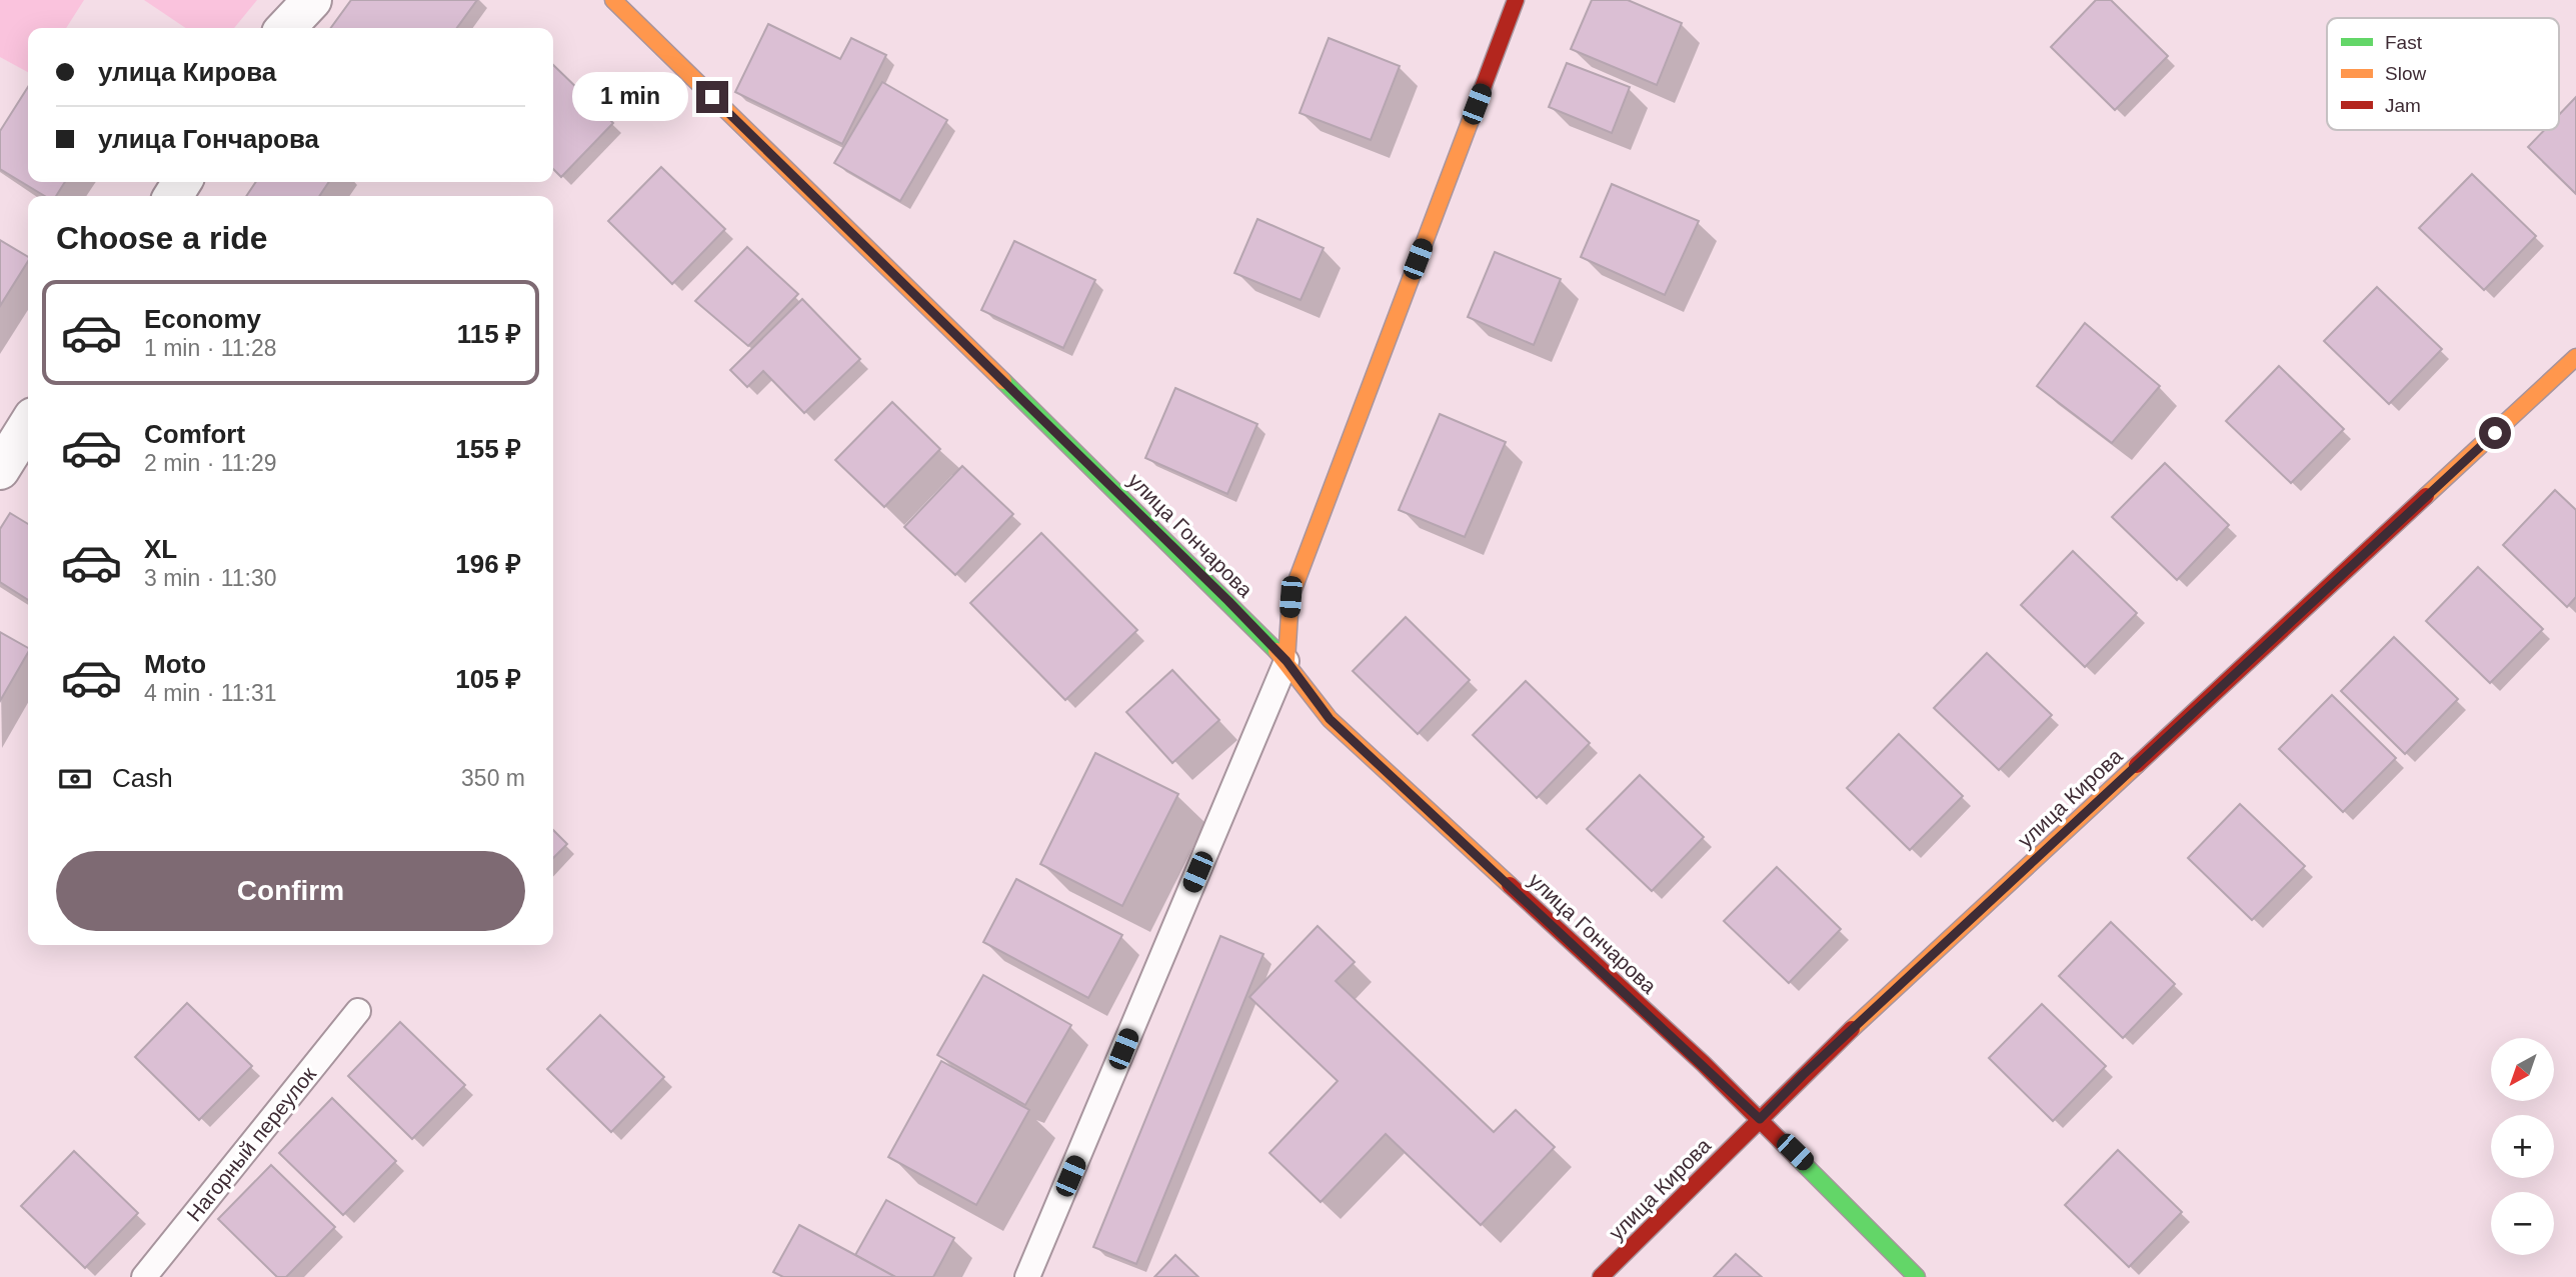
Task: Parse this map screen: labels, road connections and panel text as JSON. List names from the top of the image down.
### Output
{
  "streets": {
    "street": ["улица Гончарова", "улица Кирова"],
    "lane": ["Нагорный переулок"]
  },
  "crossings": [
    ["улица Гончарова", "улица Кирова"]
  ],
  "legend": ["Fast", "Slow", "Jam"],
  "north": "bottom left",
  "page": {
    "banner": ["улица Кирова", "улица Гончарова"],
    "bubble": "1 min",
    "heading": "Choose a ride",
    "list": [
      {
        "name": "Economy",
        "note": "1 min · 11:28",
        "value": "115 ₽"
      },
      {
        "name": "Comfort",
        "note": "2 min · 11:29",
        "value": "155 ₽"
      },
      {
        "name": "XL",
        "note": "3 min · 11:30",
        "value": "196 ₽"
      },
      {
        "name": "Moto",
        "note": "4 min · 11:31",
        "value": "105 ₽"
      }
    ],
    "pay": ["Cash", "350 m"],
    "buttons": "Confirm",
    "map_buttons": ["+", "−"]
  }
}
